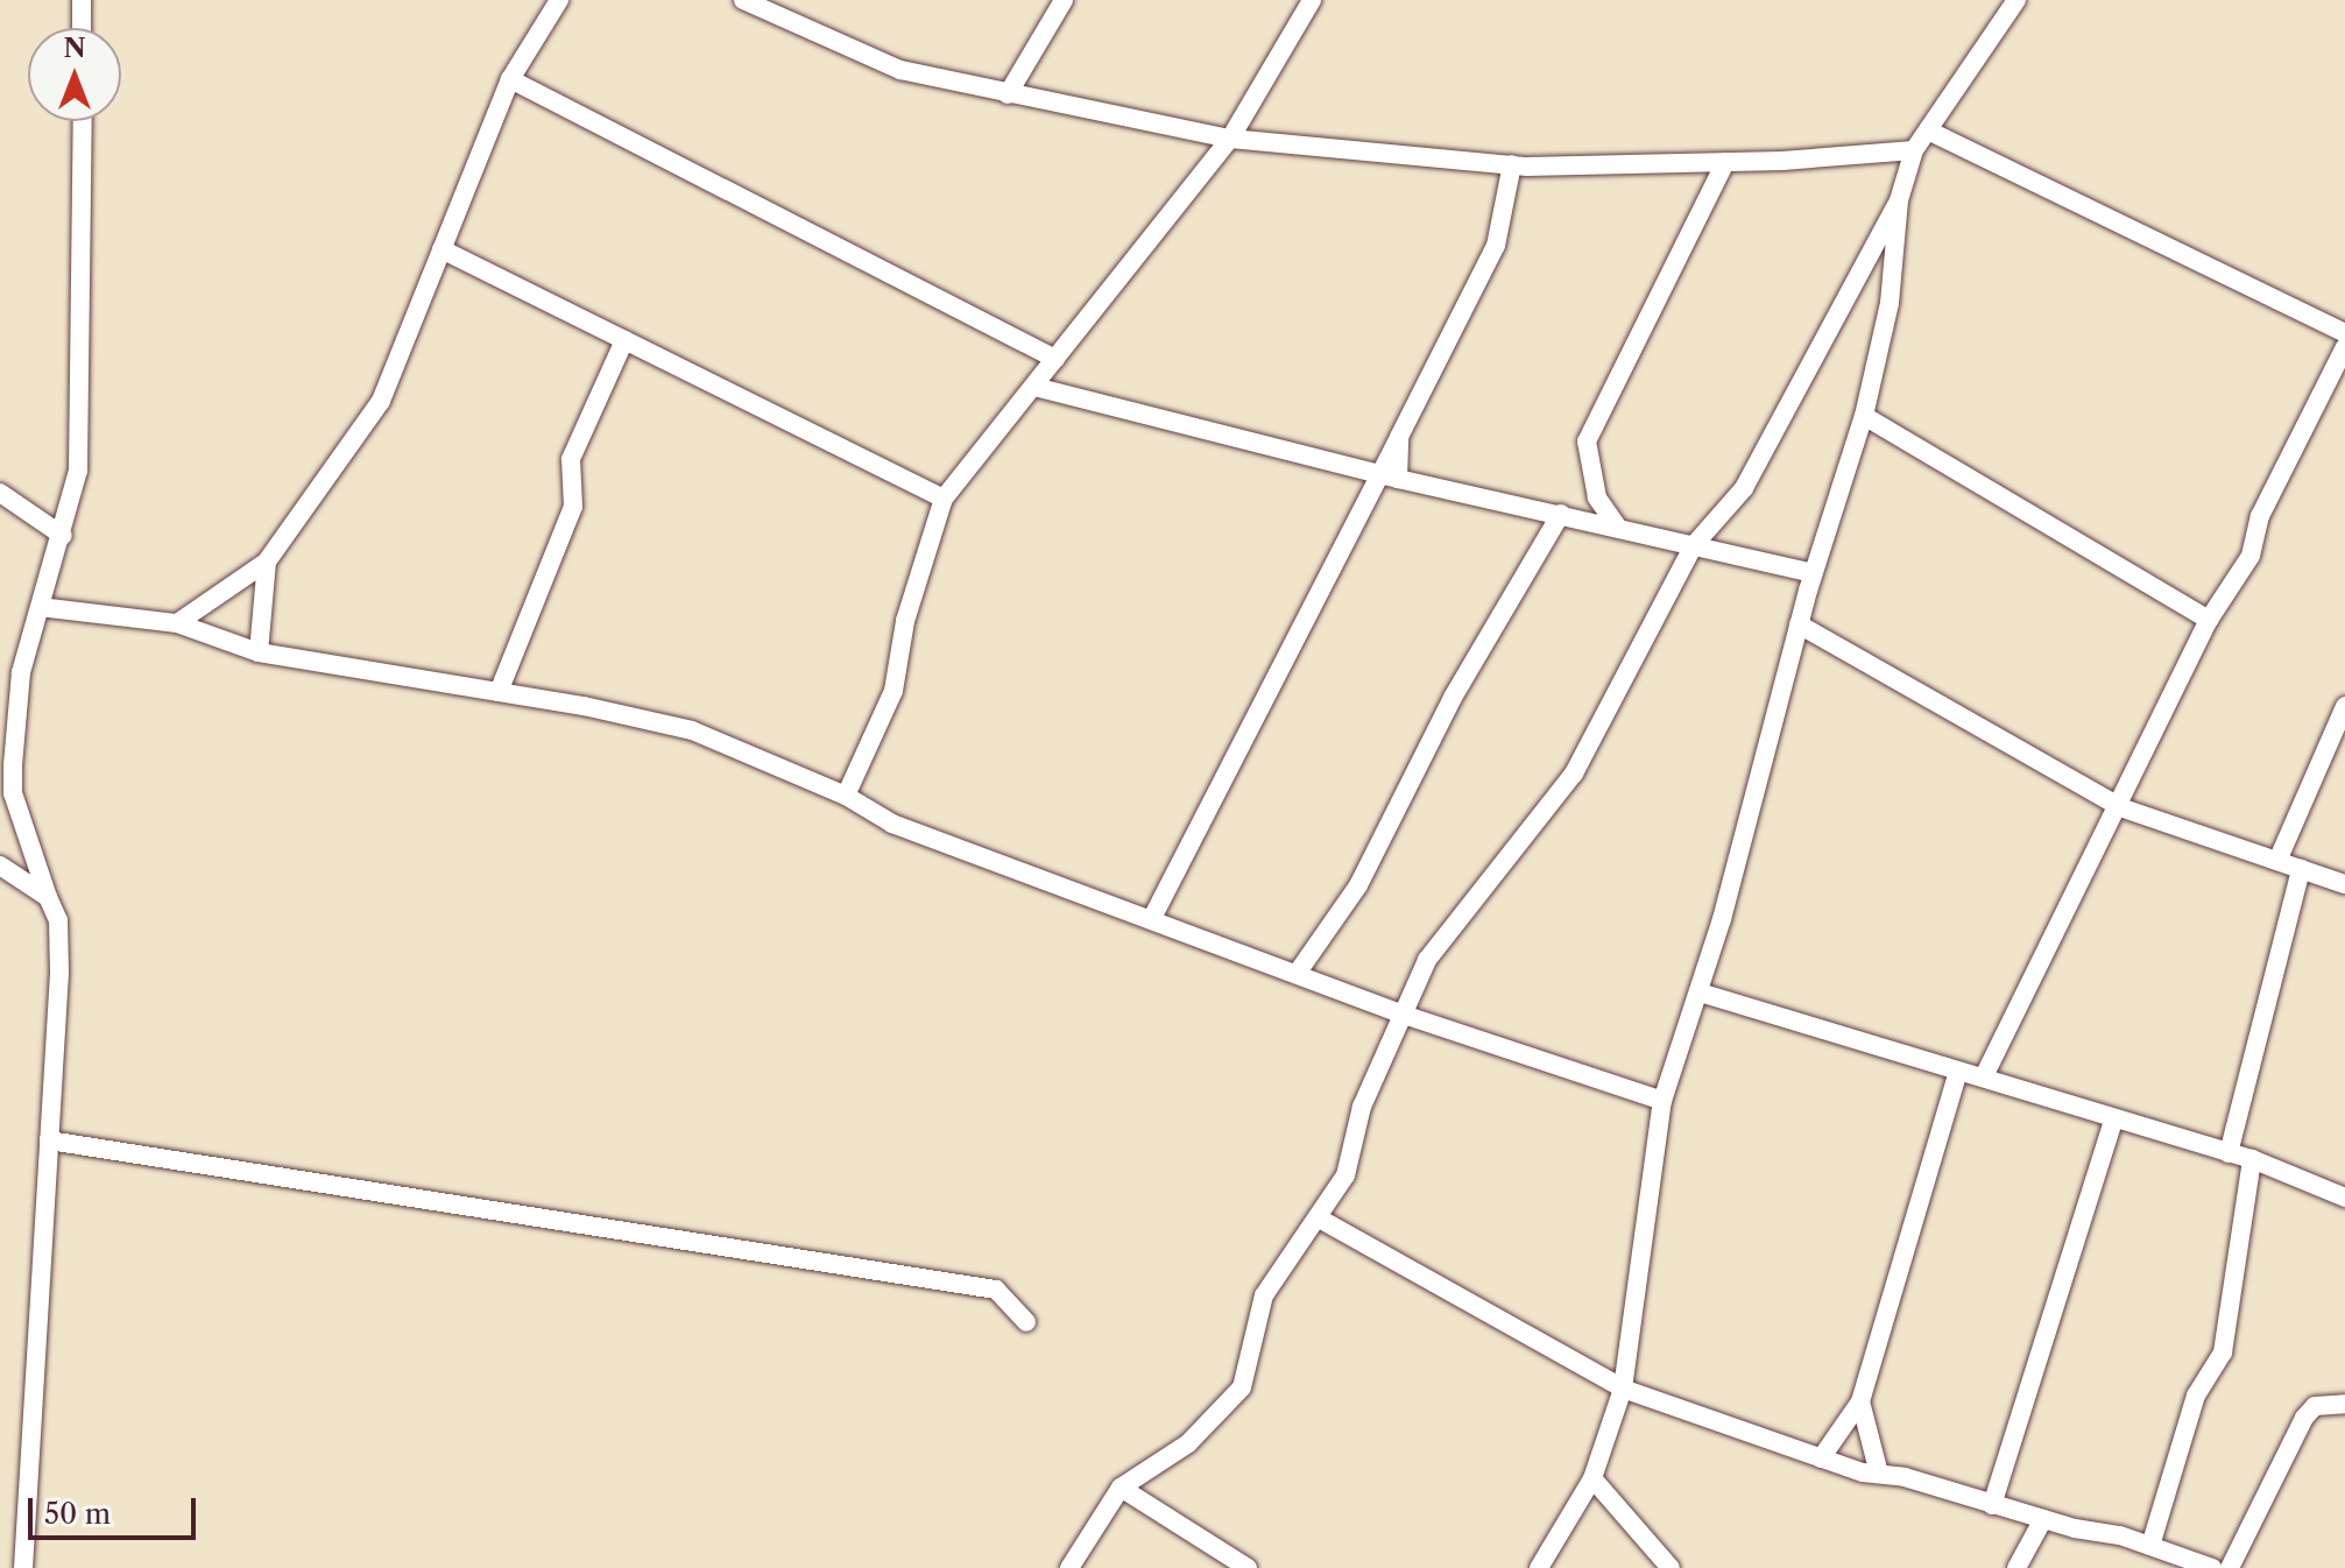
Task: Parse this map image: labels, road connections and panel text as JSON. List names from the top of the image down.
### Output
{
  "scale_bar": "50 m",
  "north": "top"
}
